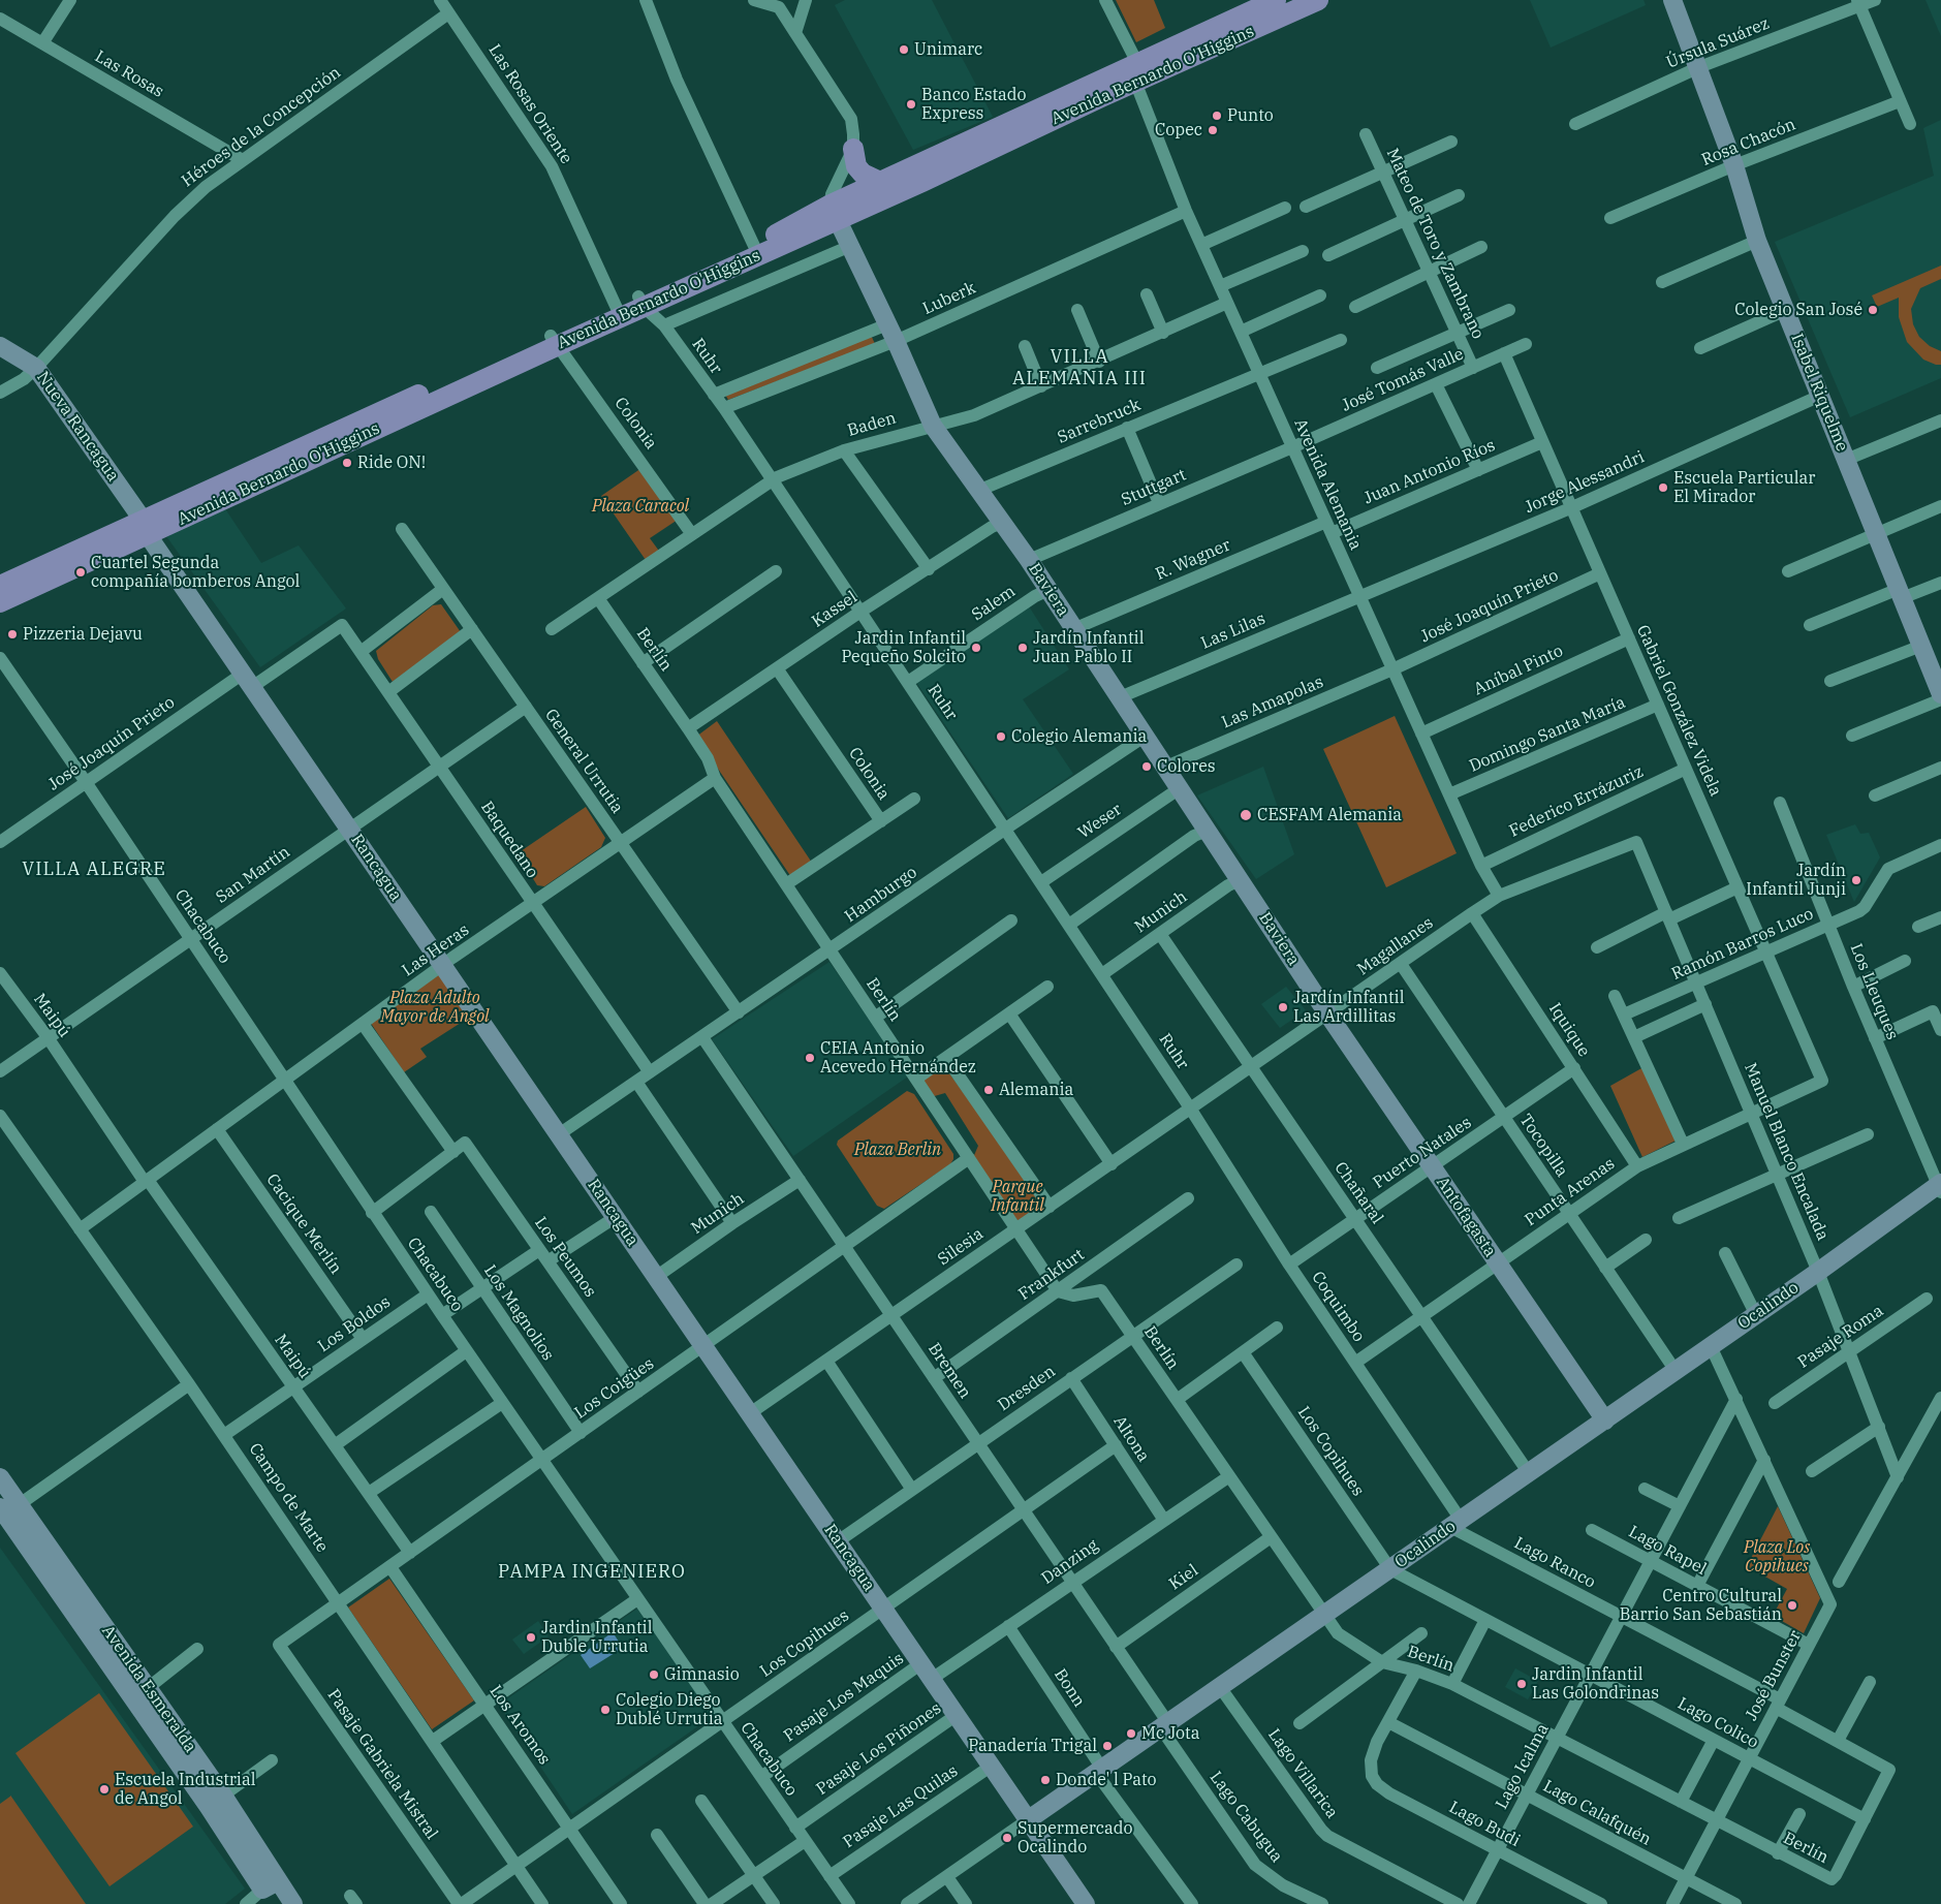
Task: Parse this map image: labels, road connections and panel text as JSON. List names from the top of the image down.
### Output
{
  "streets": {
    "main road": ["Avenida Bernardo O'Higgins"],
    "street": [
      "Úrsula Suárez",
      "Las Rosas",
      "Las Rosas Oriente",
      "Héroes de la Concepción",
      "Rosa Chacón",
      "Mateo de Toro y Zambrano",
      "Luberk",
      "Ruhr",
      "José Tomás Valle",
      "Isabel Riquelme",
      "Sarrebruck",
      "Colonia",
      "Baden",
      "Nueva Rancagua",
      "Juan Antonio Ríos",
      "Jorge Alessandri",
      "Avenida Alemania",
      "Stuttgart",
      "R. Wagner",
      "Baviera",
      "Salem",
      "José Joaquín Prieto",
      "Kassel",
      "Las Lilas",
      "Berlín",
      "Aníbal Pinto",
      "Las Amapolas",
      "Gabriel González Videla",
      "Domingo Santa María",
      "General Urrutia",
      "Federico Errázuriz",
      "Weser",
      "Baquedano",
      "Rancagua",
      "San Martín",
      "Hamburgo",
      "Munich",
      "Chacabuco",
      "Ramón Barros Luco",
      "Magallanes",
      "Las Heras",
      "Los Lleuques",
      "Maipú",
      "Iquique",
      "Tocopilla",
      "Manuel Blanco Encalada",
      "Puerto Natales",
      "Punta Arenas",
      "Chañaral",
      "Antofagasta",
      "Cacique Merlín",
      "Silesia",
      "Los Peumos",
      "Frankfurt",
      "Ocalindo",
      "Coquimbo",
      "Los Magnolios",
      "Los Boldos",
      "Pasaje Roma",
      "Bremen",
      "Los Coigües",
      "Dresden",
      "Altona",
      "Los Copihues",
      "Campo de Marte",
      "Lago Rapel",
      "Danzing",
      "Lago Ranco",
      "Kiel",
      "José Bunster",
      "Bonn",
      "Avenida Esmeralda",
      "Pasaje Los Maquis",
      "Lago Colico",
      "Los Aromos",
      "Pasaje Los Piñones",
      "Pasaje Gabriela Mistral",
      "Lago Icalma",
      "Lago Villarica",
      "Pasaje Las Quilas",
      "Lago Calafquén",
      "Lago Cabugua",
      "Lago Budi"
    ]
  },
  "crossings": [
    ["Úrsula Suárez", "Isabel Riquelme"],
    ["Las Rosas", "Héroes de la Concepción"],
    ["Avenida Bernardo O'Higgins", "Las Rosas Oriente"],
    ["Avenida Bernardo O'Higgins", "Ruhr"],
    ["Avenida Bernardo O'Higgins", "Colonia"],
    ["Avenida Bernardo O'Higgins", "Nueva Rancagua"],
    ["Avenida Bernardo O'Higgins", "Avenida Alemania"],
    ["Avenida Bernardo O'Higgins", "Baviera"],
    ["Avenida Bernardo O'Higgins", "Rancagua"],
    ["Las Rosas Oriente", "Héroes de la Concepción"],
    ["Héroes de la Concepción", "Nueva Rancagua"],
    ["Rosa Chacón", "Isabel Riquelme"],
    ["Mateo de Toro y Zambrano", "José Tomás Valle"],
    ["Luberk", "Ruhr"],
    ["Luberk", "Avenida Alemania"],
    ["Luberk", "Baviera"],
    ["Ruhr", "Baden"],
    ["Ruhr", "Salem"],
    ["Ruhr", "Kassel"],
    ["Ruhr", "Weser"],
    ["Ruhr", "Hamburgo"],
    ["Ruhr", "Munich"],
    ["Ruhr", "Magallanes"],
    ["Ruhr", "Silesia"],
    ["Ruhr", "Coquimbo"],
    ["José Tomás Valle", "Avenida Alemania"],
    ["José Tomás Valle", "Stuttgart"],
    ["José Tomás Valle", "Gabriel González Videla"],
    ["Isabel Riquelme", "Jorge Alessandri"],
    ["Sarrebruck", "Avenida Alemania"],
    ["Sarrebruck", "Baviera"],
    ["Colonia", "Baden"],
    ["Colonia", "Kassel"],
    ["Baden", "Avenida Alemania"],
    ["Baden", "Baviera"],
    ["Baden", "Berlín"],
    ["Nueva Rancagua", "Rancagua"],
    ["Juan Antonio Ríos", "Avenida Alemania"],
    ["Juan Antonio Ríos", "R. Wagner"],
    ["Juan Antonio Ríos", "Gabriel González Videla"],
    ["Jorge Alessandri", "Avenida Alemania"],
    ["Jorge Alessandri", "Las Lilas"],
    ["Jorge Alessandri", "Gabriel González Videla"],
    ["Avenida Alemania", "Stuttgart"],
    ["Avenida Alemania", "R. Wagner"],
    ["Avenida Alemania", "José Joaquín Prieto"],
    ["Avenida Alemania", "Las Lilas"],
    ["Avenida Alemania", "Aníbal Pinto"],
    ["Avenida Alemania", "Las Amapolas"],
    ["Avenida Alemania", "Domingo Santa María"],
    ["Avenida Alemania", "Federico Errázuriz"],
    ["Avenida Alemania", "Magallanes"],
    ["Stuttgart", "Baviera"],
    ["R. Wagner", "Baviera"],
    ["Baviera", "Salem"],
    ["Baviera", "Kassel"],
    ["Baviera", "Las Lilas"],
    ["Baviera", "Las Amapolas"],
    ["Baviera", "Weser"],
    ["Baviera", "Hamburgo"],
    ["Baviera", "Munich"],
    ["Baviera", "Magallanes"],
    ["Baviera", "Antofagasta"],
    ["José Joaquín Prieto", "Las Amapolas"],
    ["José Joaquín Prieto", "Gabriel González Videla"],
    ["José Joaquín Prieto", "Baquedano"],
    ["José Joaquín Prieto", "Rancagua"],
    ["José Joaquín Prieto", "Chacabuco"],
    ["Kassel", "Berlín"],
    ["Berlín", "Hamburgo"],
    ["Berlín", "Las Heras"],
    ["Berlín", "Silesia"],
    ["Berlín", "Frankfurt"],
    ["Berlín", "Ocalindo"],
    ["Berlín", "Los Coigües"],
    ["Berlín", "Dresden"],
    ["Berlín", "Danzing"],
    ["Berlín", "Lago Ranco"],
    ["Berlín", "Kiel"],
    ["Berlín", "José Bunster"],
    ["Berlín", "Lago Colico"],
    ["Berlín", "Lago Icalma"],
    ["Aníbal Pinto", "Gabriel González Videla"],
    ["Gabriel González Videla", "Domingo Santa María"],
    ["Gabriel González Videla", "Federico Errázuriz"],
    ["Gabriel González Videla", "Ramón Barros Luco"],
    ["Gabriel González Videla", "Punta Arenas"],
    ["General Urrutia", "San Martín"],
    ["General Urrutia", "Hamburgo"],
    ["General Urrutia", "Las Heras"],
    ["Baquedano", "San Martín"],
    ["Baquedano", "Hamburgo"],
    ["Baquedano", "Las Heras"],
    ["Rancagua", "San Martín"],
    ["Rancagua", "Hamburgo"],
    ["Rancagua", "Munich"],
    ["Rancagua", "Las Heras"],
    ["Rancagua", "Silesia"],
    ["Rancagua", "Ocalindo"],
    ["Rancagua", "Los Coigües"],
    ["Rancagua", "Dresden"],
    ["Rancagua", "Los Copihues"],
    ["Rancagua", "Danzing"],
    ["Rancagua", "Pasaje Los Maquis"],
    ["Rancagua", "Pasaje Los Piñones"],
    ["Rancagua", "Pasaje Las Quilas"],
    ["San Martín", "Chacabuco"],
    ["San Martín", "Maipú"],
    ["Hamburgo", "Bremen"],
    ["Munich", "Chañaral"],
    ["Munich", "Bremen"],
    ["Chacabuco", "Las Heras"],
    ["Chacabuco", "Los Boldos"],
    ["Chacabuco", "Los Coigües"],
    ["Chacabuco", "Los Copihues"],
    ["Chacabuco", "Pasaje Los Maquis"],
    ["Chacabuco", "Pasaje Los Piñones"],
    ["Chacabuco", "Pasaje Las Quilas"],
    ["Ramón Barros Luco", "Los Lleuques"],
    ["Ramón Barros Luco", "Manuel Blanco Encalada"],
    ["Magallanes", "Iquique"],
    ["Magallanes", "Tocopilla"],
    ["Magallanes", "Manuel Blanco Encalada"],
    ["Magallanes", "Chañaral"],
    ["Magallanes", "Antofagasta"],
    ["Magallanes", "Silesia"],
    ["Magallanes", "Coquimbo"],
    ["Las Heras", "Maipú"],
    ["Las Heras", "Cacique Merlín"],
    ["Las Heras", "Campo de Marte"],
    ["Los Lleuques", "Ocalindo"],
    ["Maipú", "Los Boldos"],
    ["Maipú", "Los Coigües"],
    ["Iquique", "Puerto Natales"],
    ["Iquique", "Punta Arenas"],
    ["Tocopilla", "Puerto Natales"],
    ["Tocopilla", "Punta Arenas"],
    ["Tocopilla", "Ocalindo"],
    ["Manuel Blanco Encalada", "Punta Arenas"],
    ["Manuel Blanco Encalada", "Ocalindo"],
    ["Manuel Blanco Encalada", "Pasaje Roma"],
    ["Puerto Natales", "Chañaral"],
    ["Puerto Natales", "Antofagasta"],
    ["Puerto Natales", "Coquimbo"],
    ["Punta Arenas", "Chañaral"],
    ["Punta Arenas", "Antofagasta"],
    ["Punta Arenas", "Coquimbo"],
    ["Chañaral", "Ocalindo"],
    ["Antofagasta", "Ocalindo"],
    ["Cacique Merlín", "Los Boldos"],
    ["Silesia", "Coquimbo"],
    ["Silesia", "Bremen"],
    ["Los Peumos", "Los Coigües"],
    ["Frankfurt", "Bremen"],
    ["Ocalindo", "Coquimbo"],
    ["Ocalindo", "Bremen"],
    ["Ocalindo", "Los Copihues"],
    ["Ocalindo", "Lago Ranco"],
    ["Ocalindo", "José Bunster"],
    ["Ocalindo", "Bonn"],
    ["Ocalindo", "Lago Colico"],
    ["Ocalindo", "Lago Villarica"],
    ["Ocalindo", "Lago Cabugua"],
    ["Coquimbo", "Lago Ranco"],
    ["Los Magnolios", "Los Coigües"],
    ["Los Boldos", "Campo de Marte"],
    ["Bremen", "Los Coigües"],
    ["Bremen", "Dresden"],
    ["Bremen", "Los Copihues"],
    ["Bremen", "Danzing"],
    ["Bremen", "Kiel"],
    ["Bremen", "Lago Cabugua"],
    ["Los Coigües", "Campo de Marte"],
    ["Los Coigües", "Los Aromos"],
    ["Los Coigües", "Pasaje Gabriela Mistral"],
    ["Dresden", "Altona"],
    ["Altona", "Los Copihues"],
    ["Altona", "Danzing"],
    ["Los Copihues", "Campo de Marte"],
    ["Los Copihues", "Lago Colico"],
    ["Los Copihues", "Los Aromos"],
    ["Los Copihues", "Pasaje Gabriela Mistral"],
    ["Lago Rapel", "José Bunster"],
    ["Lago Rapel", "Lago Icalma"],
    ["Danzing", "Bonn"],
    ["Lago Ranco", "José Bunster"],
    ["Lago Ranco", "Lago Colico"],
    ["Lago Ranco", "Lago Icalma"],
    ["José Bunster", "Lago Colico"],
    ["José Bunster", "Lago Icalma"],
    ["José Bunster", "Lago Calafquén"],
    ["Lago Colico", "Lago Icalma"],
    ["Lago Icalma", "Lago Calafquén"],
    ["Lago Icalma", "Lago Budi"],
    ["Lago Calafquén", "Lago Budi"]
  ],
  "districts": ["VILLA ALEMANIA III", "VILLA ALEGRE", "PAMPA INGENIERO"],
  "parks": [
    "Plaza Caracol",
    "Plaza Adulto Mayor de Angol",
    "Plaza Berlin",
    "Parque Infantil",
    "Plaza Los Copihues"
  ],
  "places": [
    "Unimarc",
    "Banco Estado Express",
    "Punto",
    "Copec",
    "Colegio San José",
    "Ride ON!",
    "Escuela Particular El Mirador",
    "Cuartel Segunda compañía bomberos Angol",
    "Pizzeria Dejavu",
    "Jardin Infantil Pequeño Solcito",
    "Jardín Infantil Juan Pablo II",
    "Colegio Alemania",
    "Colores",
    "CESFAM Alemania",
    "Jardín Infantil Junji",
    "Jardín Infantil Las Ardillitas",
    "CEIA Antonio Acevedo Hernández",
    "Alemania",
    "Centro Cultural Barrio San Sebastián",
    "Jardin Infantil Duble Urrutia",
    "Gimnasio",
    "Jardin Infantil Las Golondrinas",
    "Colegio Diego Dublé Urrutia",
    "Mc Jota",
    "Panadería Trigal",
    "Donde' l Pato",
    "Escuela Industrial de Angol",
    "Supermercado Ocalindo"
  ]
}
